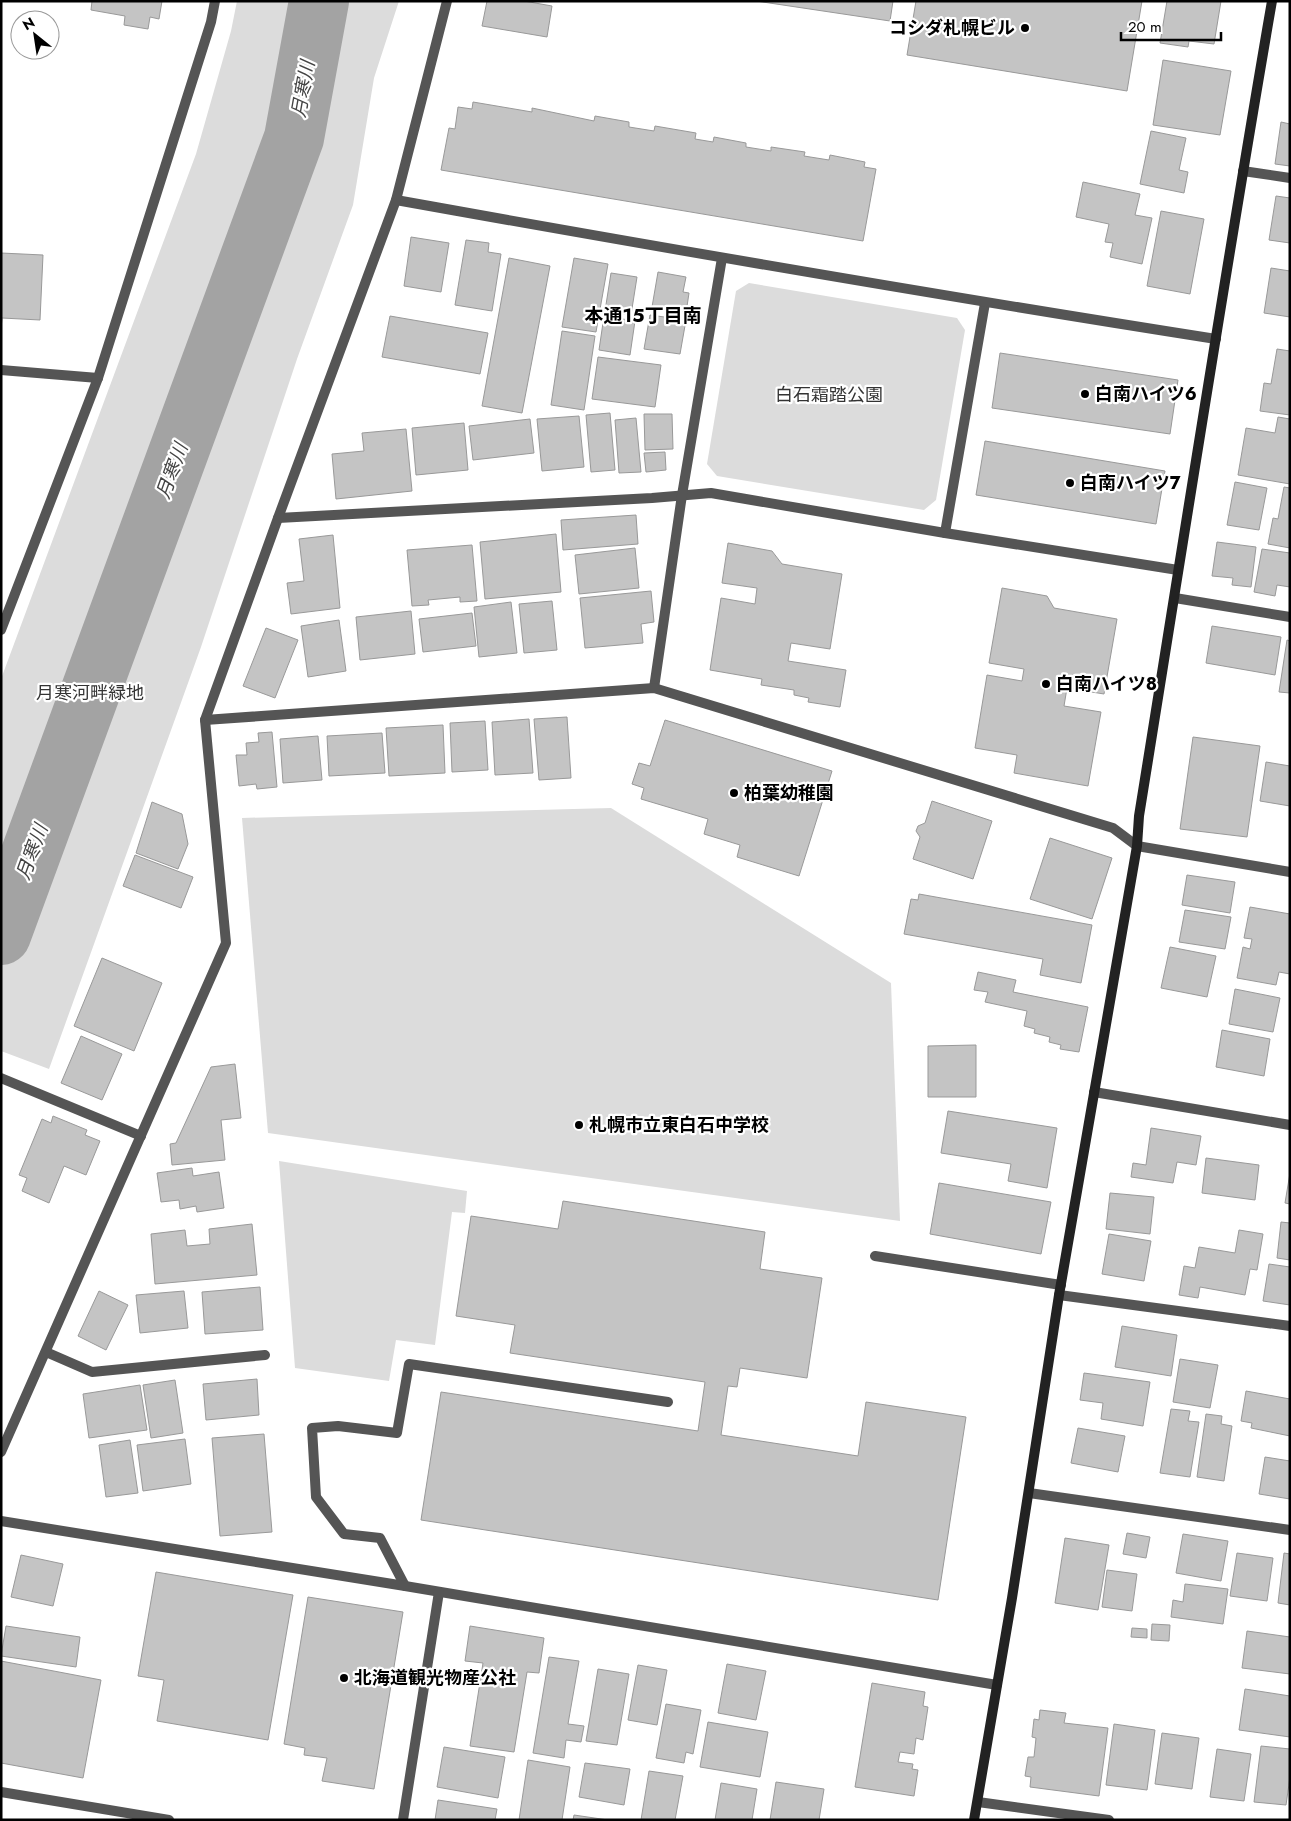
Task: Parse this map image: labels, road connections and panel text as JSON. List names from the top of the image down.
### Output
{
  "districts": ["本通15丁目南"],
  "water": ["月寒川"],
  "parks": ["白石霜踏公園", "月寒河畔緑地"],
  "places": [
    "コシダ札幌ビル",
    "白南ハイツ6",
    "白南ハイツ7",
    "白南ハイツ8",
    "柏葉幼稚園",
    "札幌市立東白石中学校",
    "北海道観光物産公社"
  ],
  "scale_bar": "20 m",
  "north": "top left"
}
